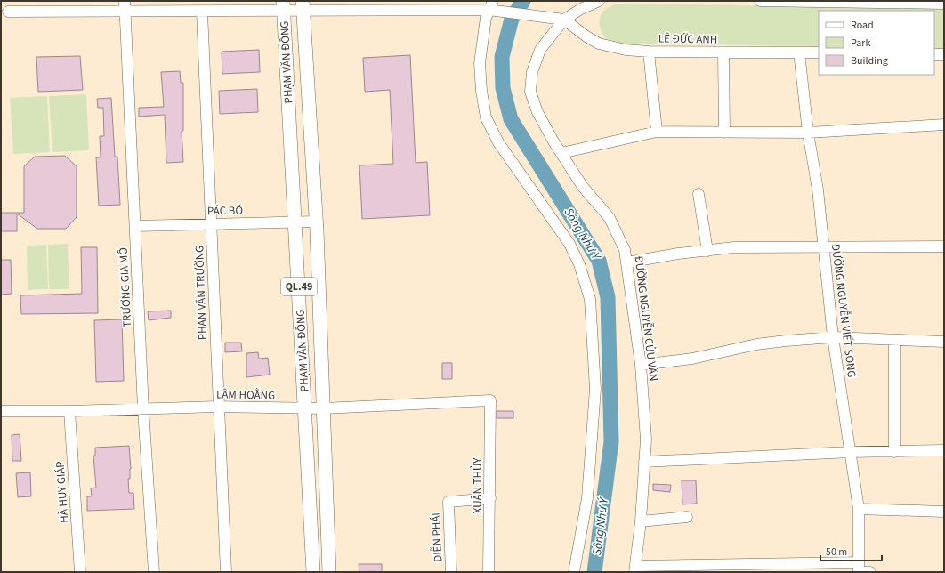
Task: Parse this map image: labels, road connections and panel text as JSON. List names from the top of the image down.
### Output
{
  "streets": {
    "main road": ["PHẠM VĂN ĐỒNG", "QL.49"],
    "street": [
      "LÊ ĐỨC ANH",
      "PÁC BÓ",
      "TRƯƠNG GIA MÔ",
      "PHAN VĂN TRƯỜNG",
      "ĐƯỜNG NGUYỄN VIẾT SONG",
      "ĐƯỜNG NGUYỄN CỬU VÂN",
      "LÂM HOẰNG",
      "XUÂN THỦY",
      "HÀ HUY GIÁP",
      "DIỄN PHÁI"
    ]
  },
  "crossings": [
    ["LÊ ĐỨC ANH", "PHẠM VĂN ĐỒNG"],
    ["LÊ ĐỨC ANH", "TRƯƠNG GIA MÔ"],
    ["LÊ ĐỨC ANH", "PHAN VĂN TRƯỜNG"],
    ["LÊ ĐỨC ANH", "ĐƯỜNG NGUYỄN VIẾT SONG"],
    ["LÊ ĐỨC ANH", "ĐƯỜNG NGUYỄN CỬU VÂN"],
    ["PHẠM VĂN ĐỒNG", "PÁC BÓ"],
    ["PHẠM VĂN ĐỒNG", "LÂM HOẰNG"],
    ["PÁC BÓ", "TRƯƠNG GIA MÔ"],
    ["PÁC BÓ", "PHAN VĂN TRƯỜNG"],
    ["TRƯƠNG GIA MÔ", "LÂM HOẰNG"],
    ["PHAN VĂN TRƯỜNG", "LÂM HOẰNG"],
    ["LÂM HOẰNG", "XUÂN THỦY"],
    ["LÂM HOẰNG", "HÀ HUY GIÁP"],
    ["XUÂN THỦY", "DIỄN PHÁI"]
  ],
  "water": ["Sông Như Ý"],
  "legend": ["Road", "Park", "Building"],
  "scale_bar": "50 m"
}
